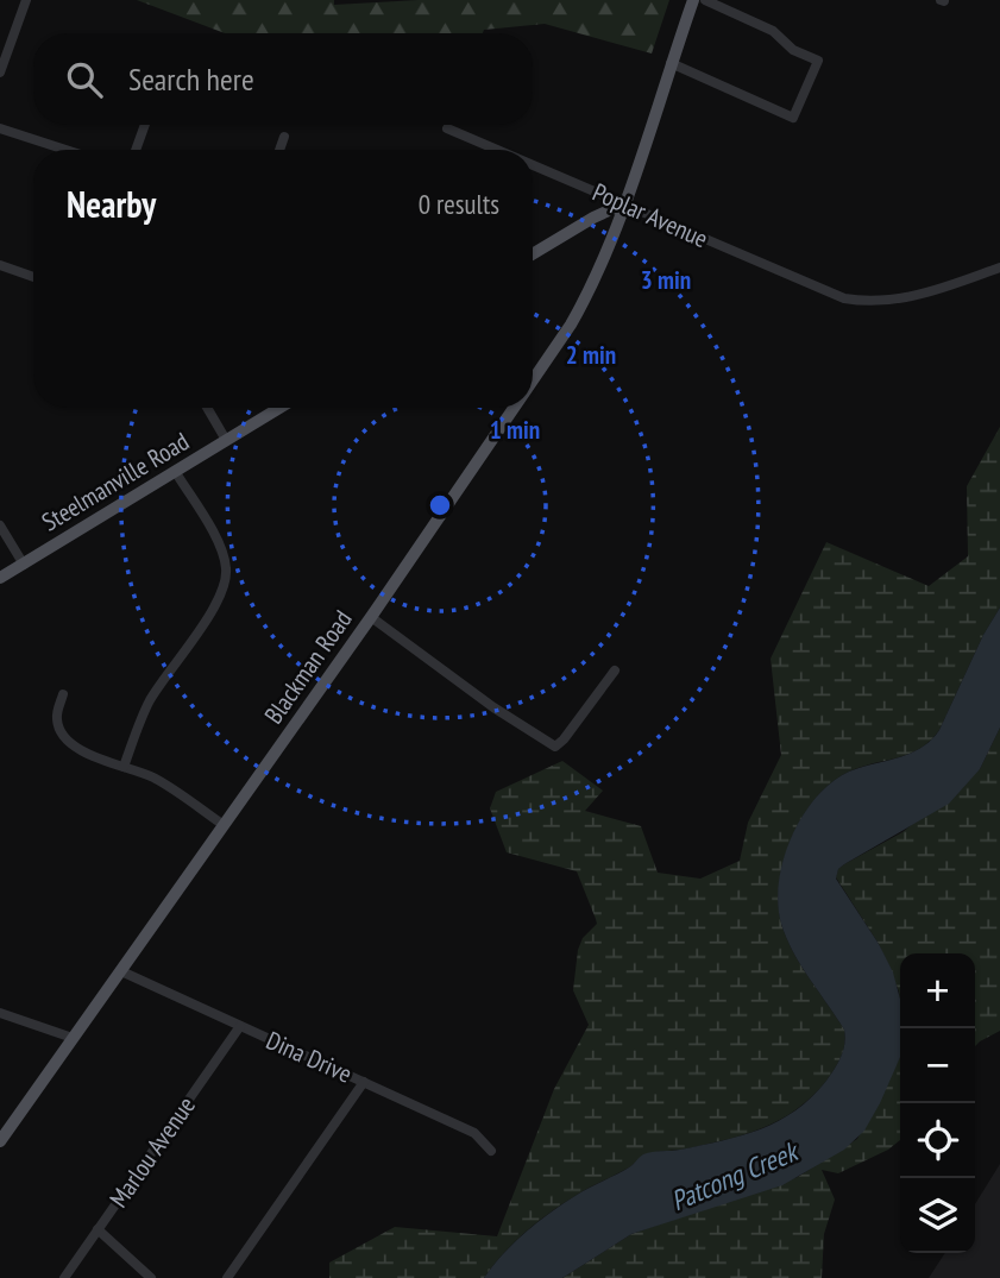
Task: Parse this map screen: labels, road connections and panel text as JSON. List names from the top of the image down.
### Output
{
  "streets": {
    "main road": ["Steelmanville Road", "Blackman Road"],
    "street": ["Poplar Avenue", "Dina Drive", "Marlou Avenue"]
  },
  "crossings": [
    ["Poplar Avenue", "Blackman Road"],
    ["Blackman Road", "Dina Drive"],
    ["Dina Drive", "Marlou Avenue"]
  ],
  "water": ["Patcong Creek"],
  "page": {
    "search": "Search here",
    "heading": ["Nearby", "0 results"],
    "map_buttons": ["+", "−"]
  },
  "rings": ["3 min", "2 min", "1 min"]
}
